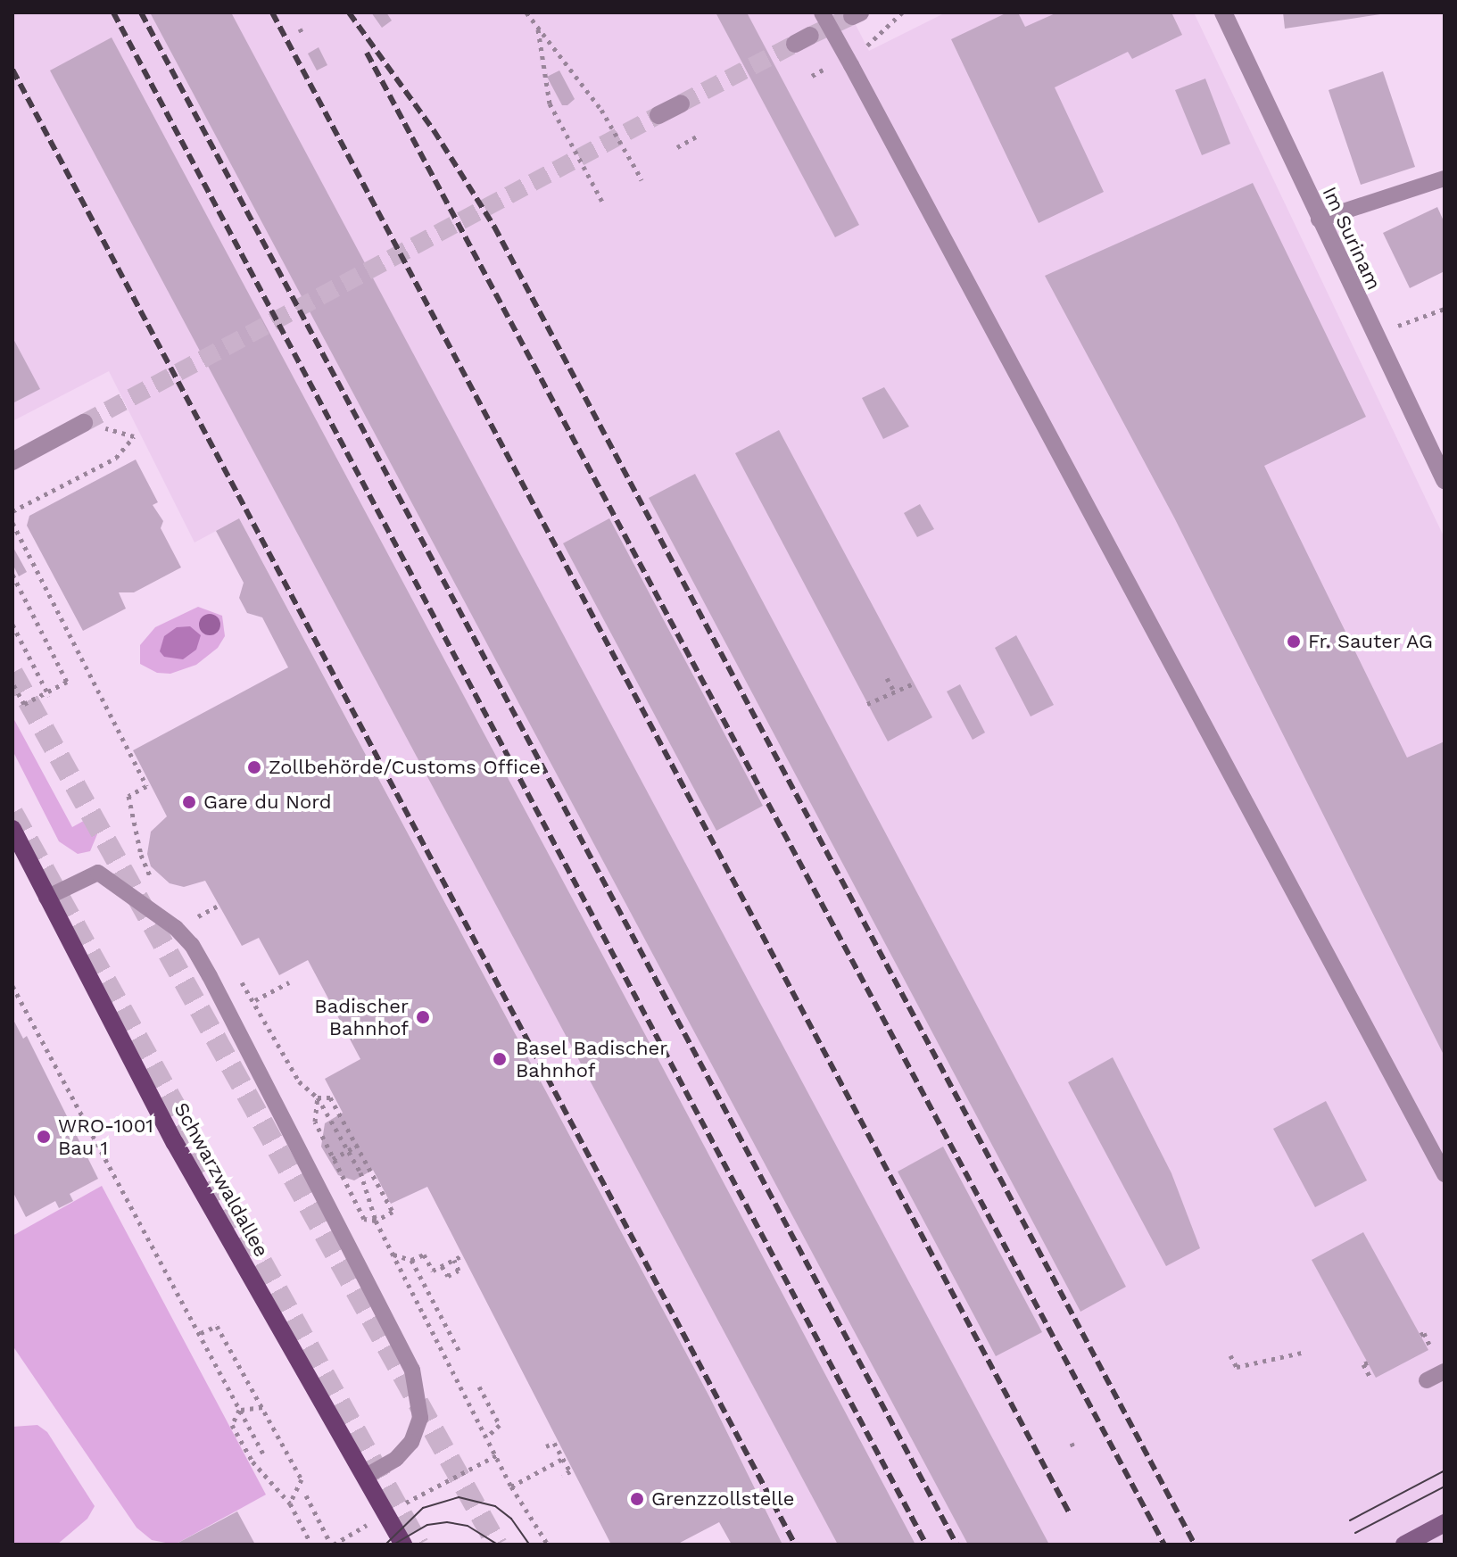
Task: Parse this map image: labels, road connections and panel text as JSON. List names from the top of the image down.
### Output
{
  "streets": {
    "main road": ["Schwarzwaldallee"],
    "street": ["Im Surinam"]
  },
  "places": [
    "Fr. Sauter AG",
    "Zollbehörde/Customs Office",
    "Gare du Nord",
    "Badischer Bahnhof",
    "Basel Badischer Bahnhof",
    "WRO-1001 Bau 1",
    "Grenzzollstelle"
  ]
}
